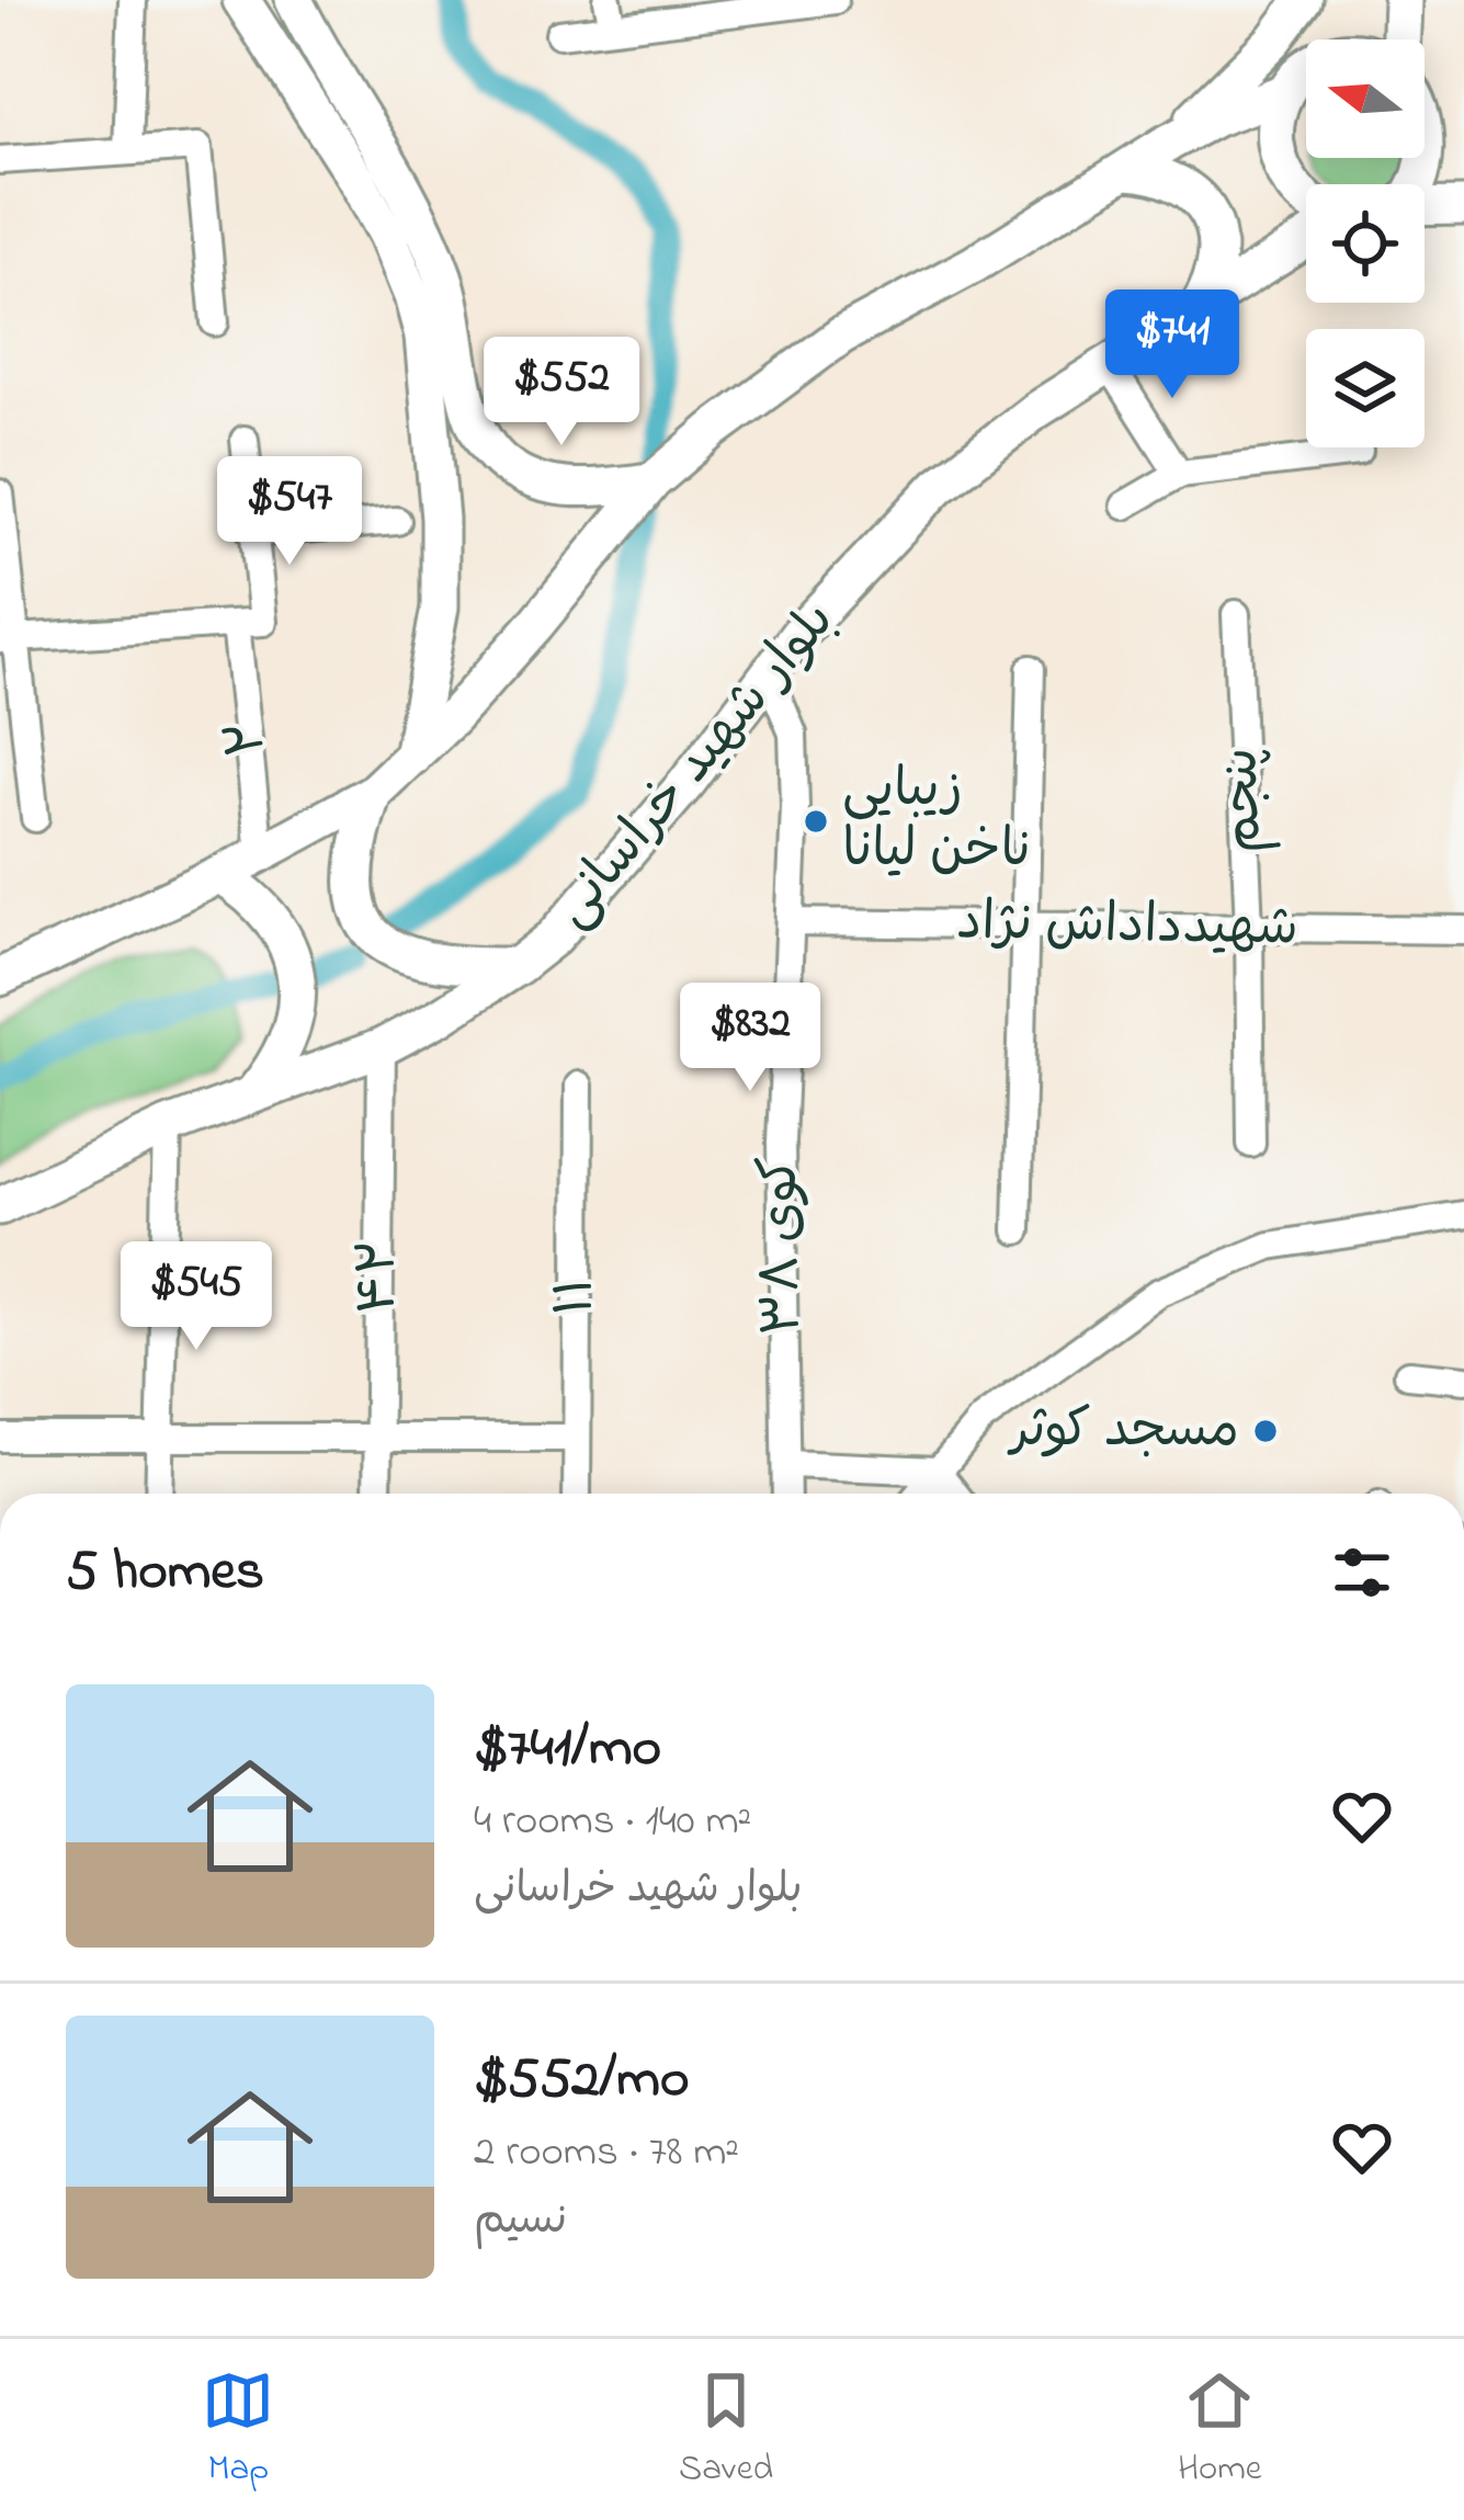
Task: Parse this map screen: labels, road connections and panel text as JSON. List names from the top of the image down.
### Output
{
  "streets": {
    "main road": ["بلوار شهید خراسانی"],
    "street": [
      "۲",
      "پنجم",
      "شهیدداداش نژاد",
      "کوی ۳۸",
      "۴۲",
      "۱۱"
    ]
  },
  "crossings": [
    ["بلوار شهید خراسانی", "کوی ۳۸"],
    ["بلوار شهید خراسانی", "۴۲"],
    ["پنجم", "شهیدداداش نژاد"],
    ["شهیدداداش نژاد", "کوی ۳۸"]
  ],
  "places": ["زیبایی ناخن لیانا", "مسجد کوثر"],
  "north": "left",
  "page": {
    "price": [
      "$741",
      "$552",
      "$547",
      "$832",
      "$545"
    ],
    "heading": "5 homes",
    "list": [
      {
        "name": "$741/mo",
        "note": "4 rooms · 140 m² · بلوار شهید خراسانی"
      },
      {
        "name": "$552/mo",
        "note": "2 rooms · 78 m² · نسیم"
      }
    ],
    "tabs": ["Map", "Saved", "Home"]
  }
}
